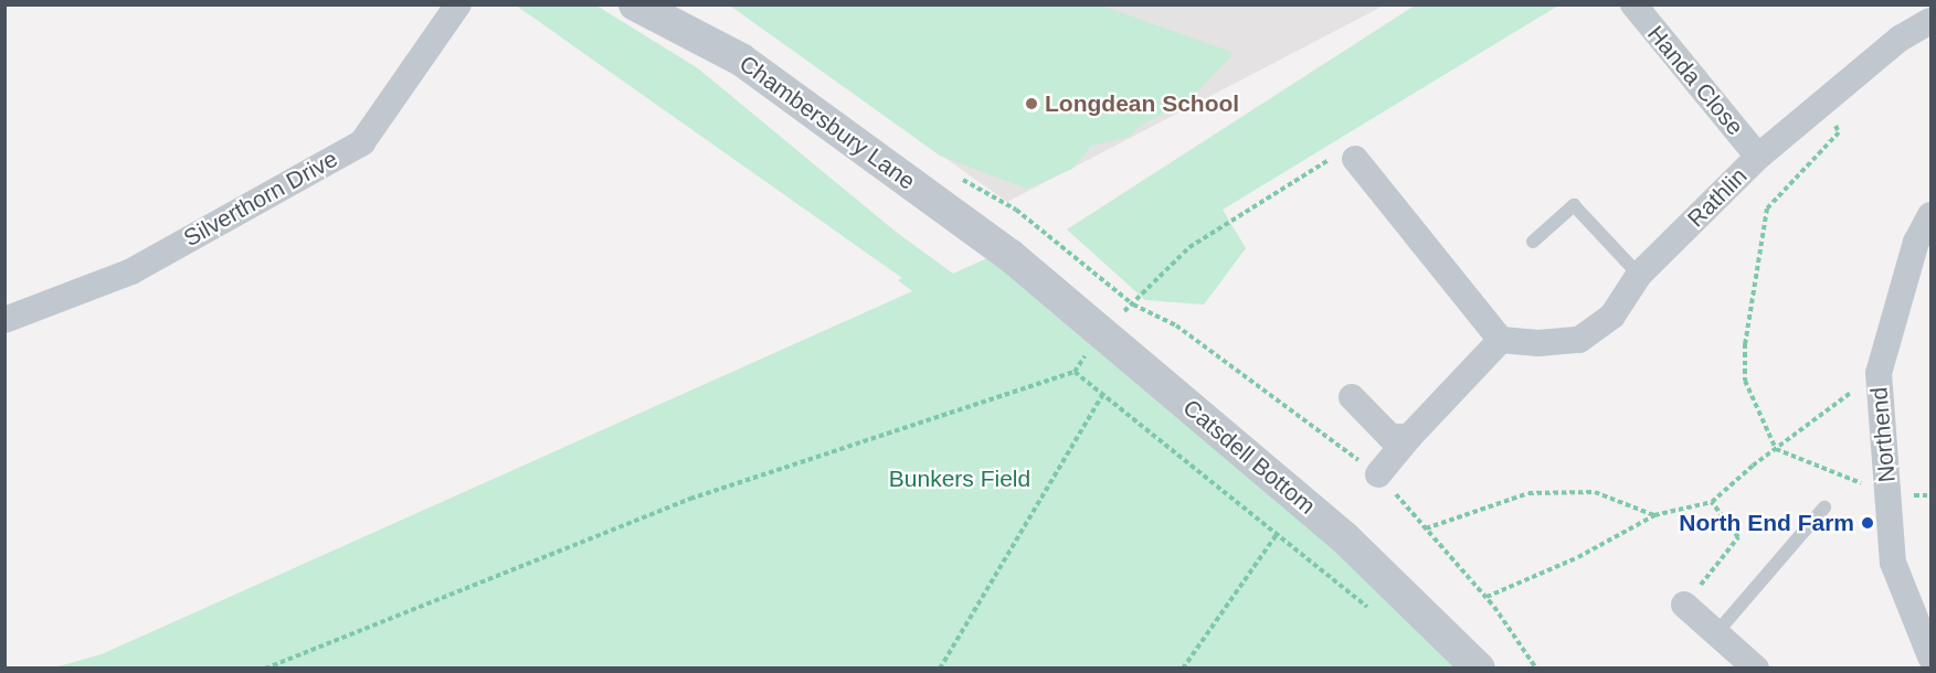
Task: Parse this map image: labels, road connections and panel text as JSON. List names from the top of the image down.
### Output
{
  "streets": {
    "street": [
      "Handa Close",
      "Chambersbury Lane",
      "Rathlin",
      "Silverthorn Drive",
      "Northend",
      "Catsdell Bottom"
    ]
  },
  "crossings": [
    ["Handa Close", "Rathlin"],
    ["Chambersbury Lane", "Catsdell Bottom"]
  ],
  "parks": ["Bunkers Field"],
  "places": ["Longdean School", "North End Farm"]
}
